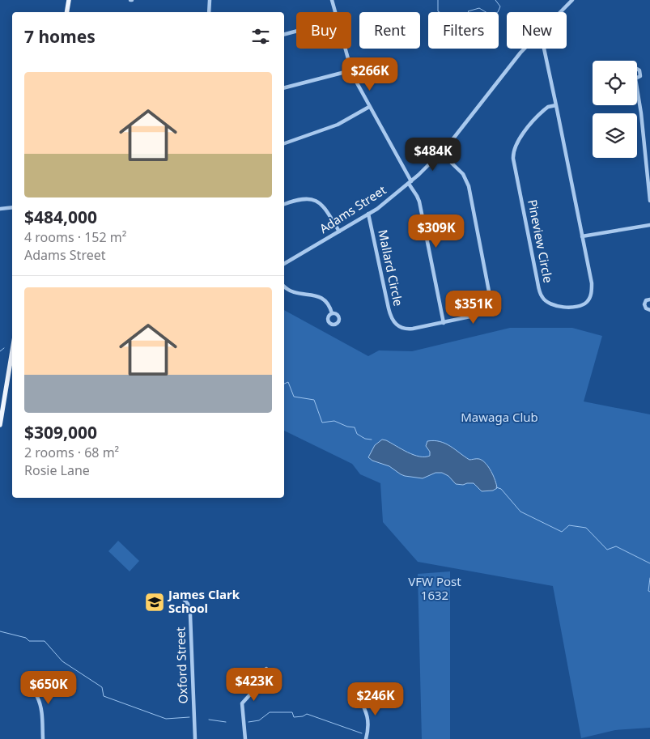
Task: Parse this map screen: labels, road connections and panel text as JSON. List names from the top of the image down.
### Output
{
  "streets": {
    "street": [
      "Adams Street",
      "Pineview Circle",
      "Mallard Circle",
      "Oxford Street"
    ]
  },
  "crossings": [
    ["Adams Street", "Mallard Circle"]
  ],
  "parks": ["Mawaga Club", "VFW Post 1632"],
  "places": {
    "school or university": ["James Clark School"]
  },
  "page": {
    "chip": [
      "Buy",
      "Rent",
      "Filters",
      "New"
    ],
    "heading": "7 homes",
    "price": [
      "$266K",
      "$484K",
      "$309K",
      "$351K",
      "$423K",
      "$650K",
      "$246K"
    ],
    "list": [
      {
        "name": "$484,000",
        "note": "4 rooms · 152 m² · Adams Street"
      },
      {
        "name": "$309,000",
        "note": "2 rooms · 68 m² · Rosie Lane"
      }
    ]
  }
}
